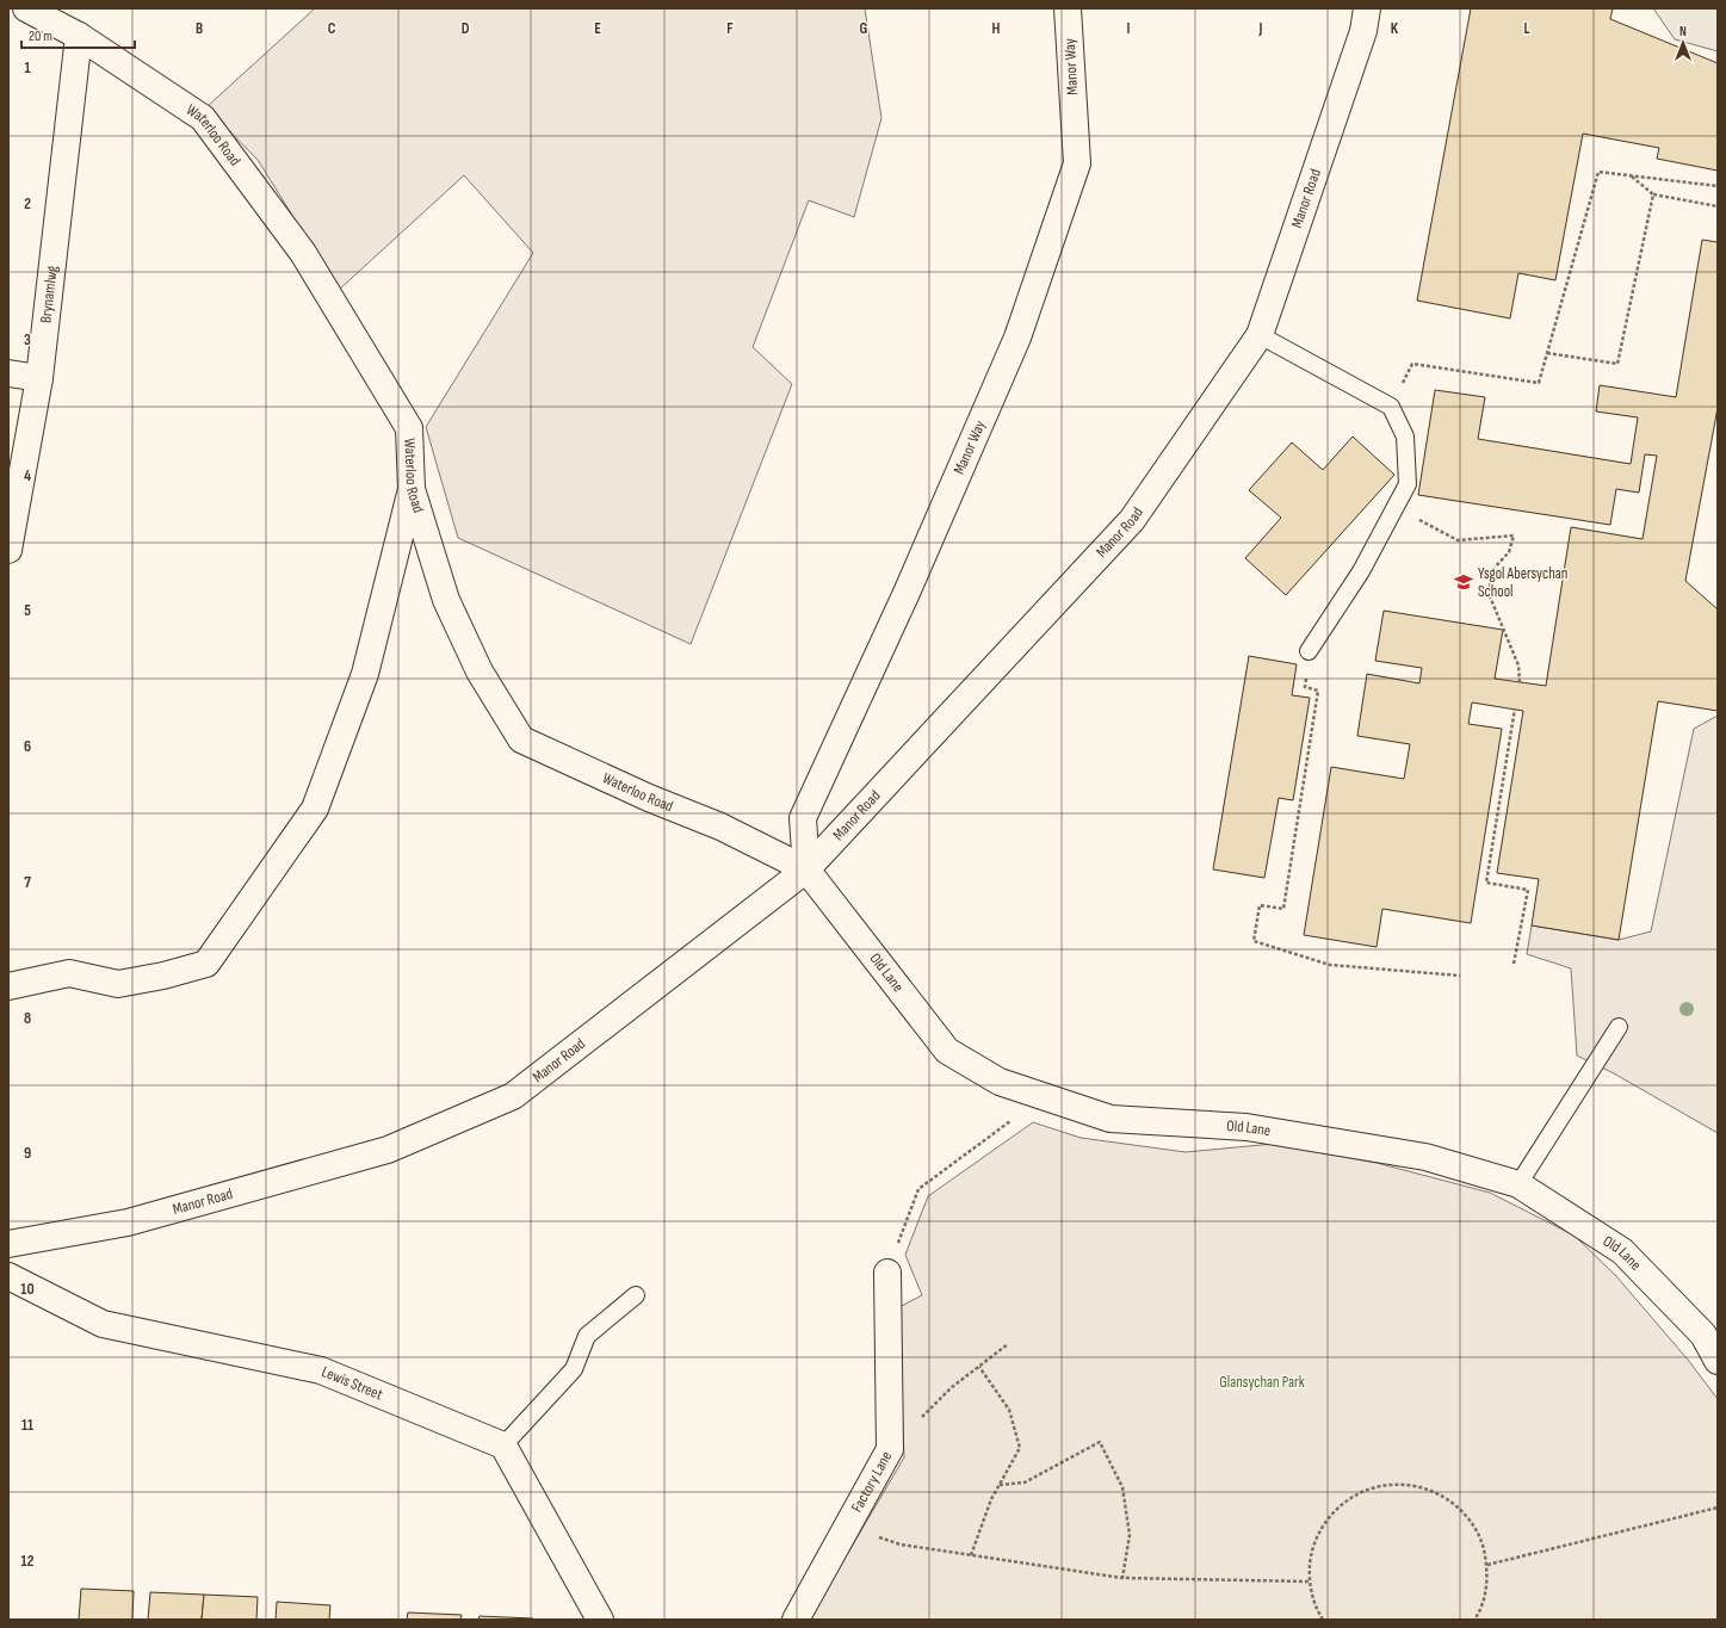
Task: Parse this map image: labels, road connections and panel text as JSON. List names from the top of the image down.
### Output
{
  "streets": {
    "street": [
      "Manor Way",
      "Waterloo Road",
      "Manor Road",
      "Brynamlwg",
      "Old Lane",
      "Lewis Street",
      "Factory Lane"
    ]
  },
  "crossings": [
    ["Manor Way", "Waterloo Road"],
    ["Manor Way", "Manor Road"],
    ["Manor Way", "Old Lane"],
    ["Waterloo Road", "Manor Road"],
    ["Waterloo Road", "Brynamlwg"],
    ["Waterloo Road", "Old Lane"],
    ["Manor Road", "Old Lane"]
  ],
  "parks": ["Glansychan Park"],
  "places": {
    "school or university": ["Ysgol Abersychan School"]
  },
  "scale_bar": "20 m",
  "north": "top",
  "grid": {
    "columns": [
      "B",
      "C",
      "D",
      "E",
      "F",
      "G",
      "H",
      "I",
      "J",
      "K",
      "L"
    ],
    "rows": [
      "1",
      "2",
      "3",
      "4",
      "5",
      "6",
      "7",
      "8",
      "9",
      "10",
      "11",
      "12"
    ]
  }
}
